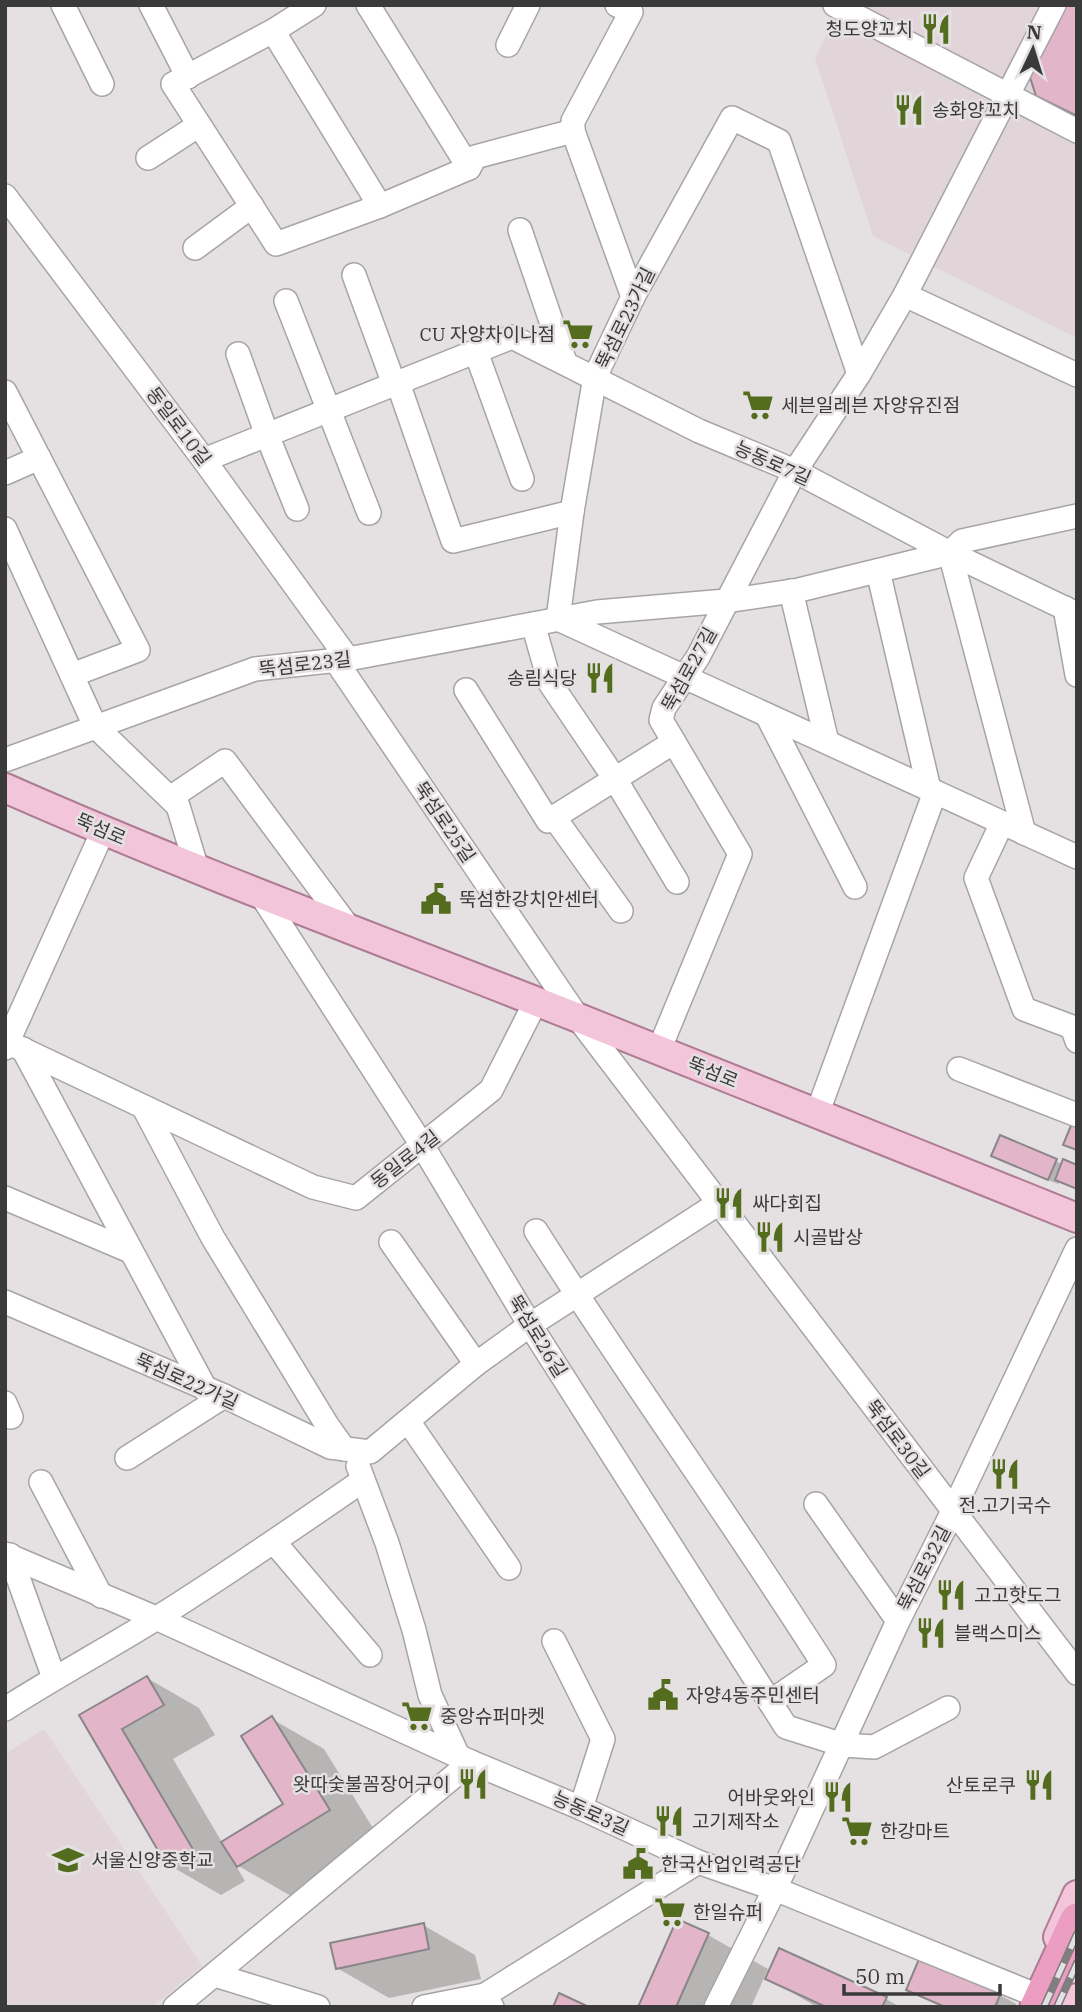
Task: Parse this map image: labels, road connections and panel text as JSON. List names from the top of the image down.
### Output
{
  "streets": {
    "main road": ["뚝섬로"],
    "street": [
      "뚝섬로23가길",
      "동일로10길",
      "능동로7길",
      "뚝섬로23길",
      "뚝섬로27길",
      "뚝섬로25길",
      "동일로4길",
      "뚝섬로26길",
      "뚝섬로22가길",
      "뚝섬로30길",
      "뚝섬로32길",
      "능동로3길"
    ]
  },
  "crossings": [
    ["뚝섬로23가길", "능동로7길"],
    ["뚝섬로23가길", "뚝섬로23길"],
    ["뚝섬로23가길", "뚝섬로27길"],
    ["동일로10길", "능동로7길"],
    ["동일로10길", "뚝섬로23길"],
    ["동일로10길", "뚝섬로25길"],
    ["능동로7길", "뚝섬로23길"],
    ["능동로7길", "뚝섬로27길"],
    ["뚝섬로23길", "뚝섬로27길"],
    ["뚝섬로23길", "뚝섬로25길"],
    ["뚝섬로27길", "뚝섬로"],
    ["뚝섬로25길", "뚝섬로"],
    ["뚝섬로25길", "뚝섬로30길"],
    ["뚝섬로", "동일로4길"],
    ["뚝섬로", "뚝섬로26길"],
    ["뚝섬로", "뚝섬로30길"],
    ["동일로4길", "뚝섬로26길"],
    ["뚝섬로26길", "뚝섬로32길"],
    ["뚝섬로30길", "뚝섬로32길"],
    ["뚝섬로32길", "능동로3길"]
  ],
  "places": {
    "restaurant": [
      "청도양꼬치",
      "송화양꼬치",
      "송림식당",
      "싸다회집",
      "시골밥상",
      "전.고기국수",
      "고고핫도그",
      "블랙스미스",
      "왓따숯불꼼장어구이",
      "산토로쿠",
      "어바웃와인",
      "고기제작소"
    ],
    "supermarket": [
      "CU 자양차이나점",
      "세븐일레븐 자양유진점",
      "중앙슈퍼마켓",
      "한강마트",
      "한일슈퍼"
    ],
    "public building": ["뚝섬한강치안센터", "자양4동주민센터", "한국산업인력공단"],
    "school or university": ["서울신양중학교"]
  },
  "scale_bar": "50 m",
  "north": "top"
}
